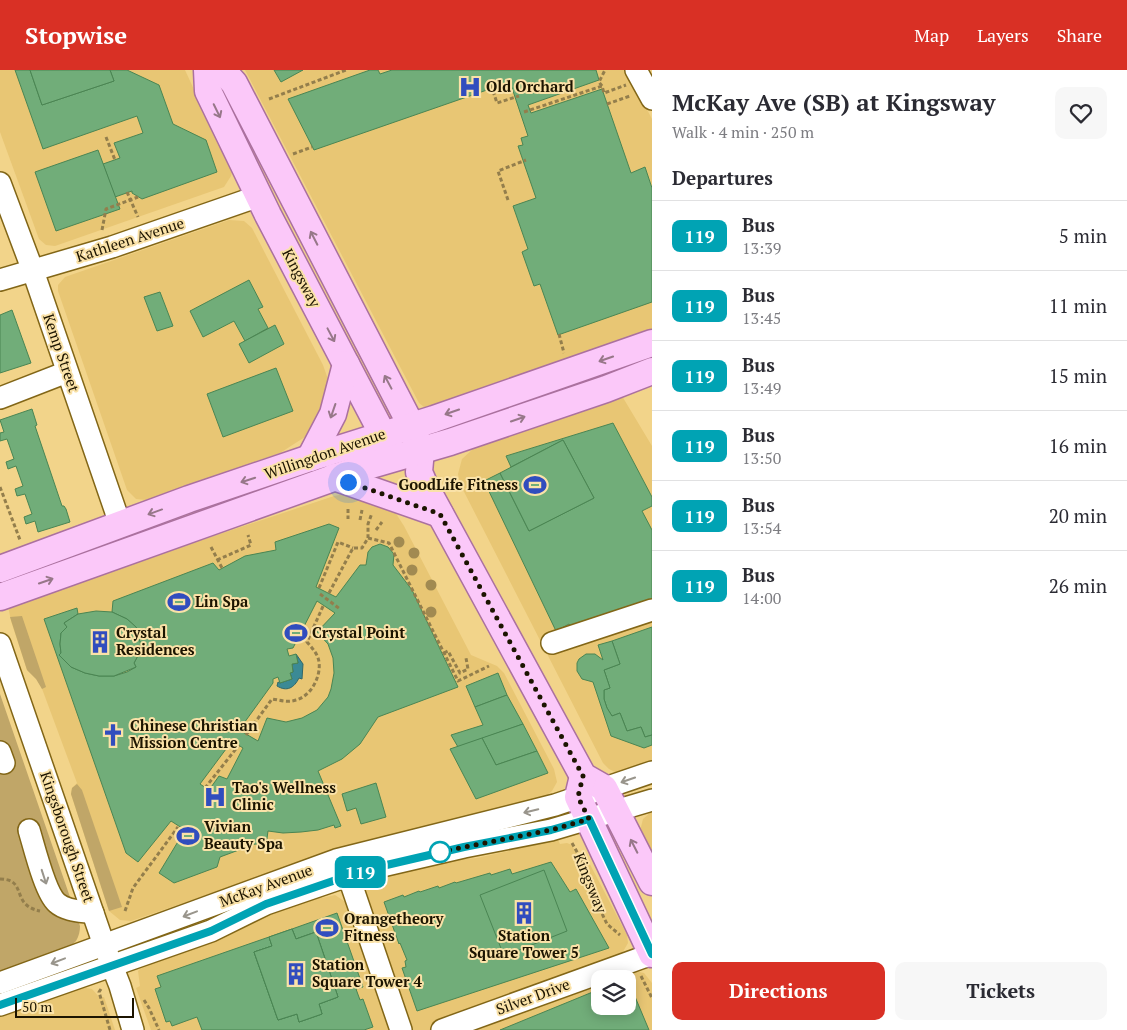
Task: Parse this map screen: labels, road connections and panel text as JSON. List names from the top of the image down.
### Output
{
  "streets": {
    "main road": ["Kingsway", "Willingdon Avenue"],
    "street": [
      "Kathleen Avenue",
      "Kemp Street",
      "Kingsborough Street",
      "McKay Avenue",
      "Silver Drive"
    ]
  },
  "crossings": [
    ["Kathleen Avenue", "Kingsway"],
    ["Kathleen Avenue", "Kemp Street"],
    ["Kingsway", "Willingdon Avenue"],
    ["Kingsway", "McKay Avenue"],
    ["Kingsway", "Silver Drive"],
    ["Kemp Street", "Willingdon Avenue"],
    ["Kingsborough Street", "McKay Avenue"]
  ],
  "places": {
    "hospital": ["Old Orchard", "Tao's Wellness Clinic"],
    "sports": [
      "GoodLife Fitness",
      "Lin Spa",
      "Crystal Point",
      "Vivian Beauty Spa",
      "Orangetheory Fitness"
    ],
    "building": ["Crystal Residences", "Station Square Tower 5", "Station Square Tower 4"],
    "church": ["Chinese Christian Mission Centre"]
  },
  "lines": ["bus line 119"],
  "scale_bar": "50 m",
  "page": {
    "header": "Stopwise",
    "nav": ["Map", "Layers", "Share"],
    "on_map": "119",
    "heading": [
      ["McKay Ave (SB) at Kingsway", "Walk · 4 min · 250 m"],
      "Departures"
    ],
    "list": [
      {
        "mark": "119",
        "name": "Bus",
        "note": "13:39",
        "value": "5 min"
      },
      {
        "mark": "119",
        "name": "Bus",
        "note": "13:45",
        "value": "11 min"
      },
      {
        "mark": "119",
        "name": "Bus",
        "note": "13:49",
        "value": "15 min"
      },
      {
        "mark": "119",
        "name": "Bus",
        "note": "13:50",
        "value": "16 min"
      },
      {
        "mark": "119",
        "name": "Bus",
        "note": "13:54",
        "value": "20 min"
      },
      {
        "mark": "119",
        "name": "Bus",
        "note": "14:00",
        "value": "26 min"
      }
    ],
    "buttons": ["Directions", "Tickets"],
    "scale": "50 m"
  }
}
